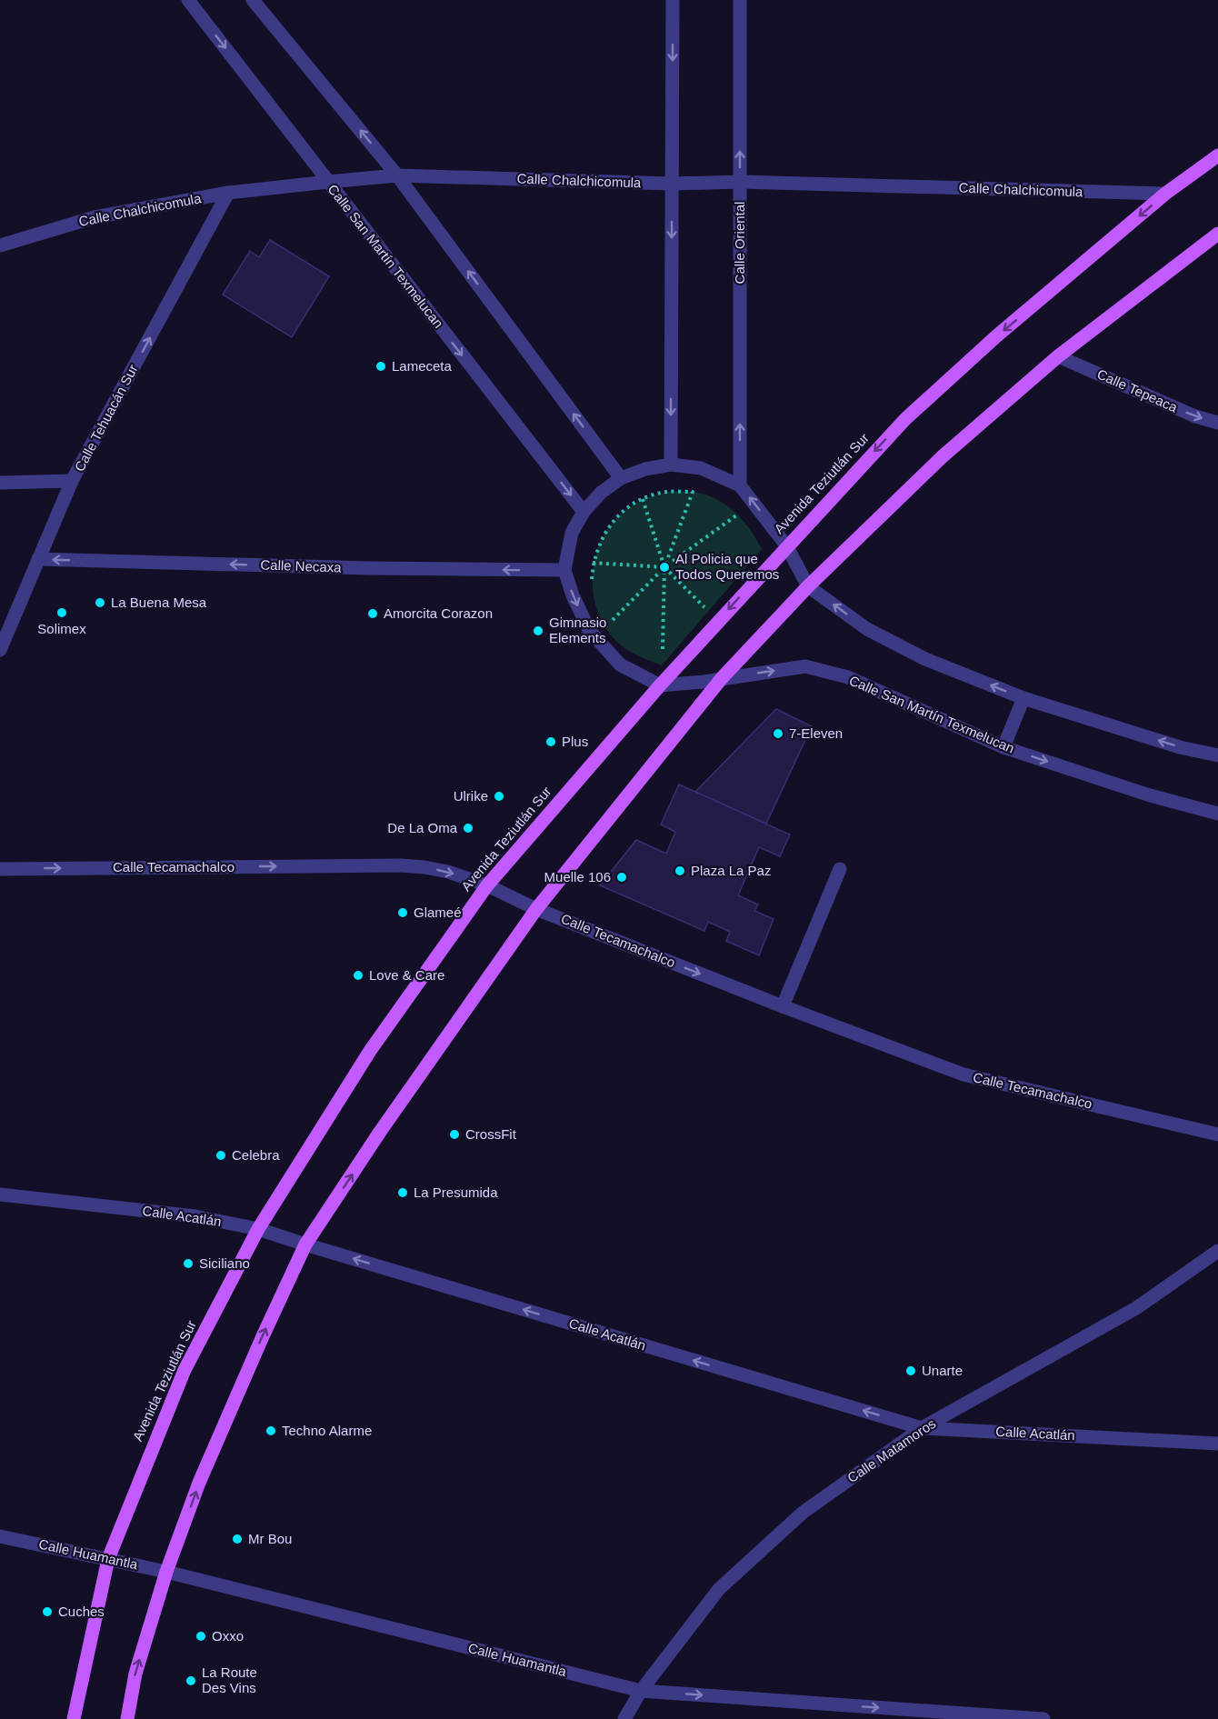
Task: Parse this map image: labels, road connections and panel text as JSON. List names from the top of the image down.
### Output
{
  "streets": {
    "main road": ["Avenida Teziutlán Sur"],
    "street": [
      "Calle Chalchicomula",
      "Calle Oriental",
      "Calle San Martín Texmelucan",
      "Calle Tepeaca",
      "Calle Tehuacán Sur",
      "Calle Necaxa",
      "Calle Tecamachalco",
      "Calle Acatlán",
      "Calle Matamoros",
      "Calle Huamantla"
    ]
  },
  "crossings": [
    ["Calle Chalchicomula", "Calle Oriental"],
    ["Calle Chalchicomula", "Calle San Martín Texmelucan"],
    ["Calle Chalchicomula", "Calle Tehuacán Sur"],
    ["Calle Chalchicomula", "Avenida Teziutlán Sur"],
    ["Calle San Martín Texmelucan", "Avenida Teziutlán Sur"],
    ["Calle Tehuacán Sur", "Calle Necaxa"],
    ["Avenida Teziutlán Sur", "Calle Tecamachalco"],
    ["Avenida Teziutlán Sur", "Calle Acatlán"],
    ["Avenida Teziutlán Sur", "Calle Huamantla"],
    ["Calle Acatlán", "Calle Matamoros"],
    ["Calle Matamoros", "Calle Huamantla"]
  ],
  "one_way": [
    "Calle Tepeaca",
    "Calle Tehuacán Sur",
    "Calle Necaxa",
    "Calle Tecamachalco",
    "Calle Acatlán",
    "Calle Huamantla"
  ],
  "places": [
    "Lameceta",
    "Al Policia que Todos Queremos",
    "La Buena Mesa",
    "Solimex",
    "Amorcita Corazon",
    "Gimnasio Elements",
    "7-Eleven",
    "Plus",
    "Ulrike",
    "De La Oma",
    "Plaza La Paz",
    "Muelle 106",
    "Glameé",
    "Love & Care",
    "CrossFit",
    "Celebra",
    "La Presumida",
    "Siciliano",
    "Unarte",
    "Techno Alarme",
    "Mr Bou",
    "Cuches",
    "Oxxo",
    "La Route Des Vins"
  ]
}
